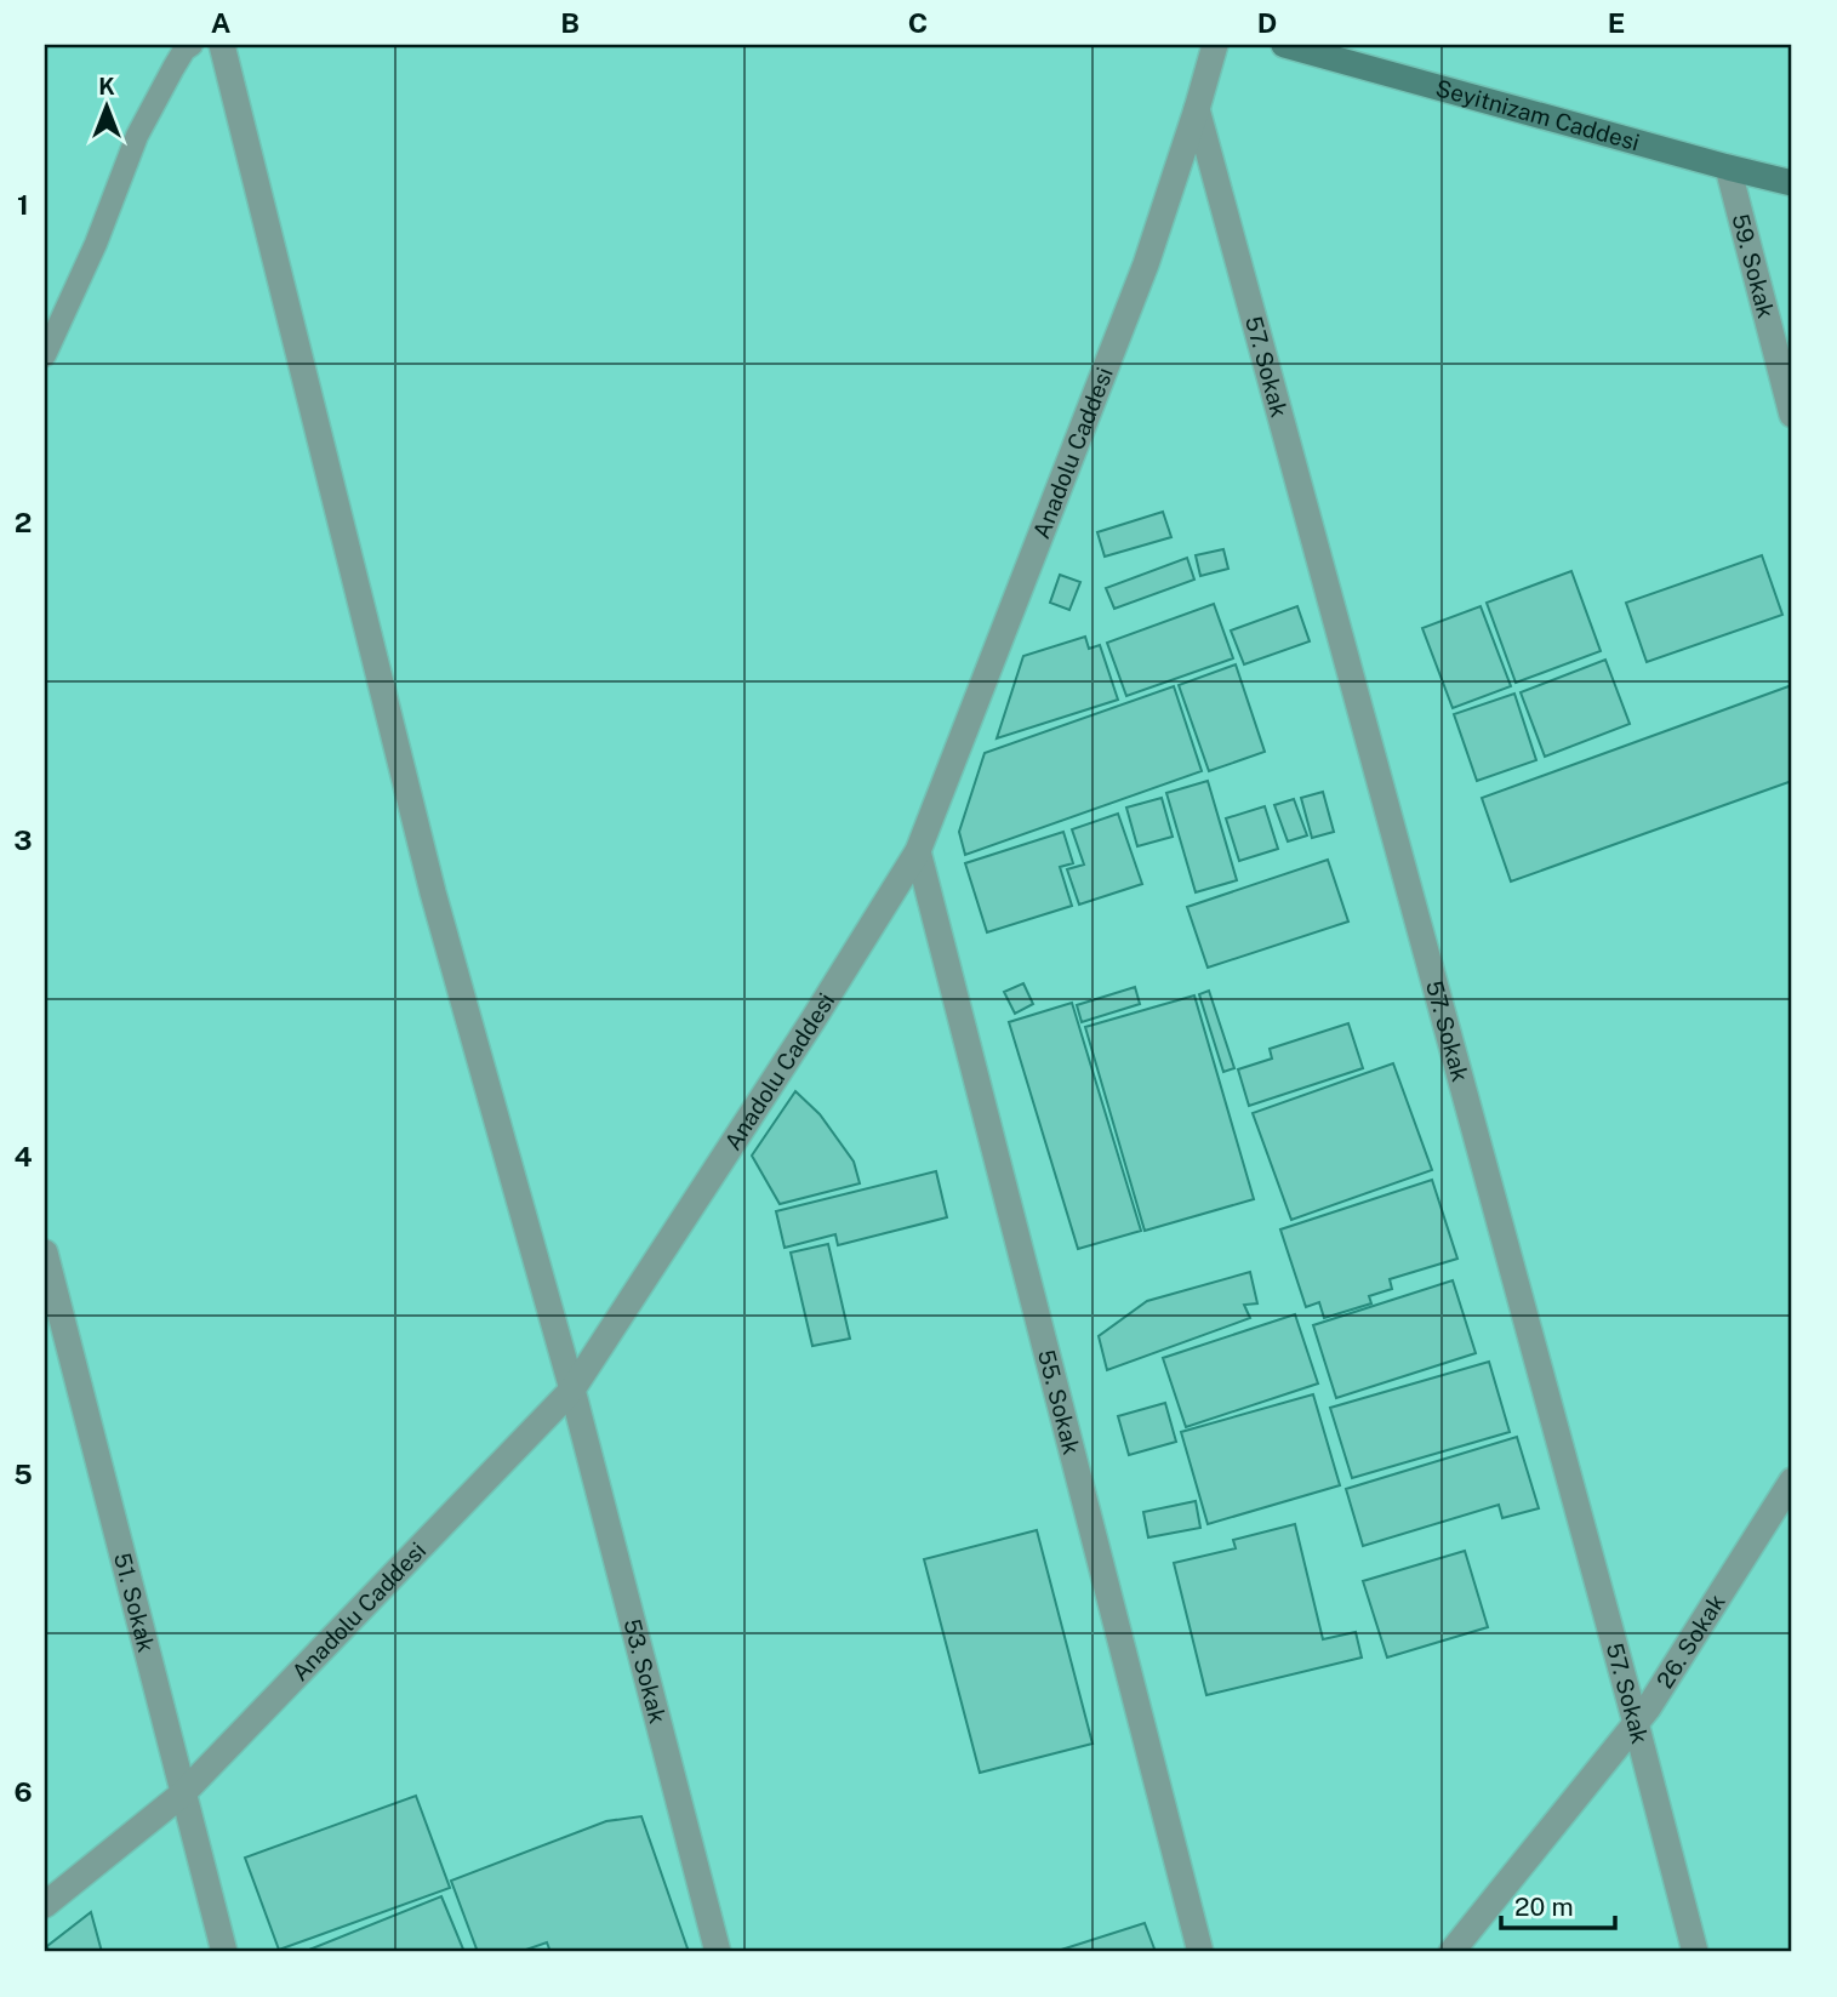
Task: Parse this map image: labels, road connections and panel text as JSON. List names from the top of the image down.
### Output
{
  "streets": {
    "street": [
      "Seyitnizam Caddesi",
      "59. Sokak",
      "57. Sokak",
      "Anadolu Caddesi",
      "55. Sokak",
      "51. Sokak",
      "26. Sokak",
      "53. Sokak"
    ]
  },
  "crossings": [
    ["Seyitnizam Caddesi", "59. Sokak"],
    ["57. Sokak", "Anadolu Caddesi"],
    ["57. Sokak", "26. Sokak"],
    ["Anadolu Caddesi", "55. Sokak"],
    ["Anadolu Caddesi", "51. Sokak"],
    ["Anadolu Caddesi", "53. Sokak"]
  ],
  "scale_bar": "20 m",
  "north": "top",
  "grid": {
    "columns": [
      "A",
      "B",
      "C",
      "D",
      "E"
    ],
    "rows": [
      "1",
      "2",
      "3",
      "4",
      "5",
      "6"
    ]
  }
}
